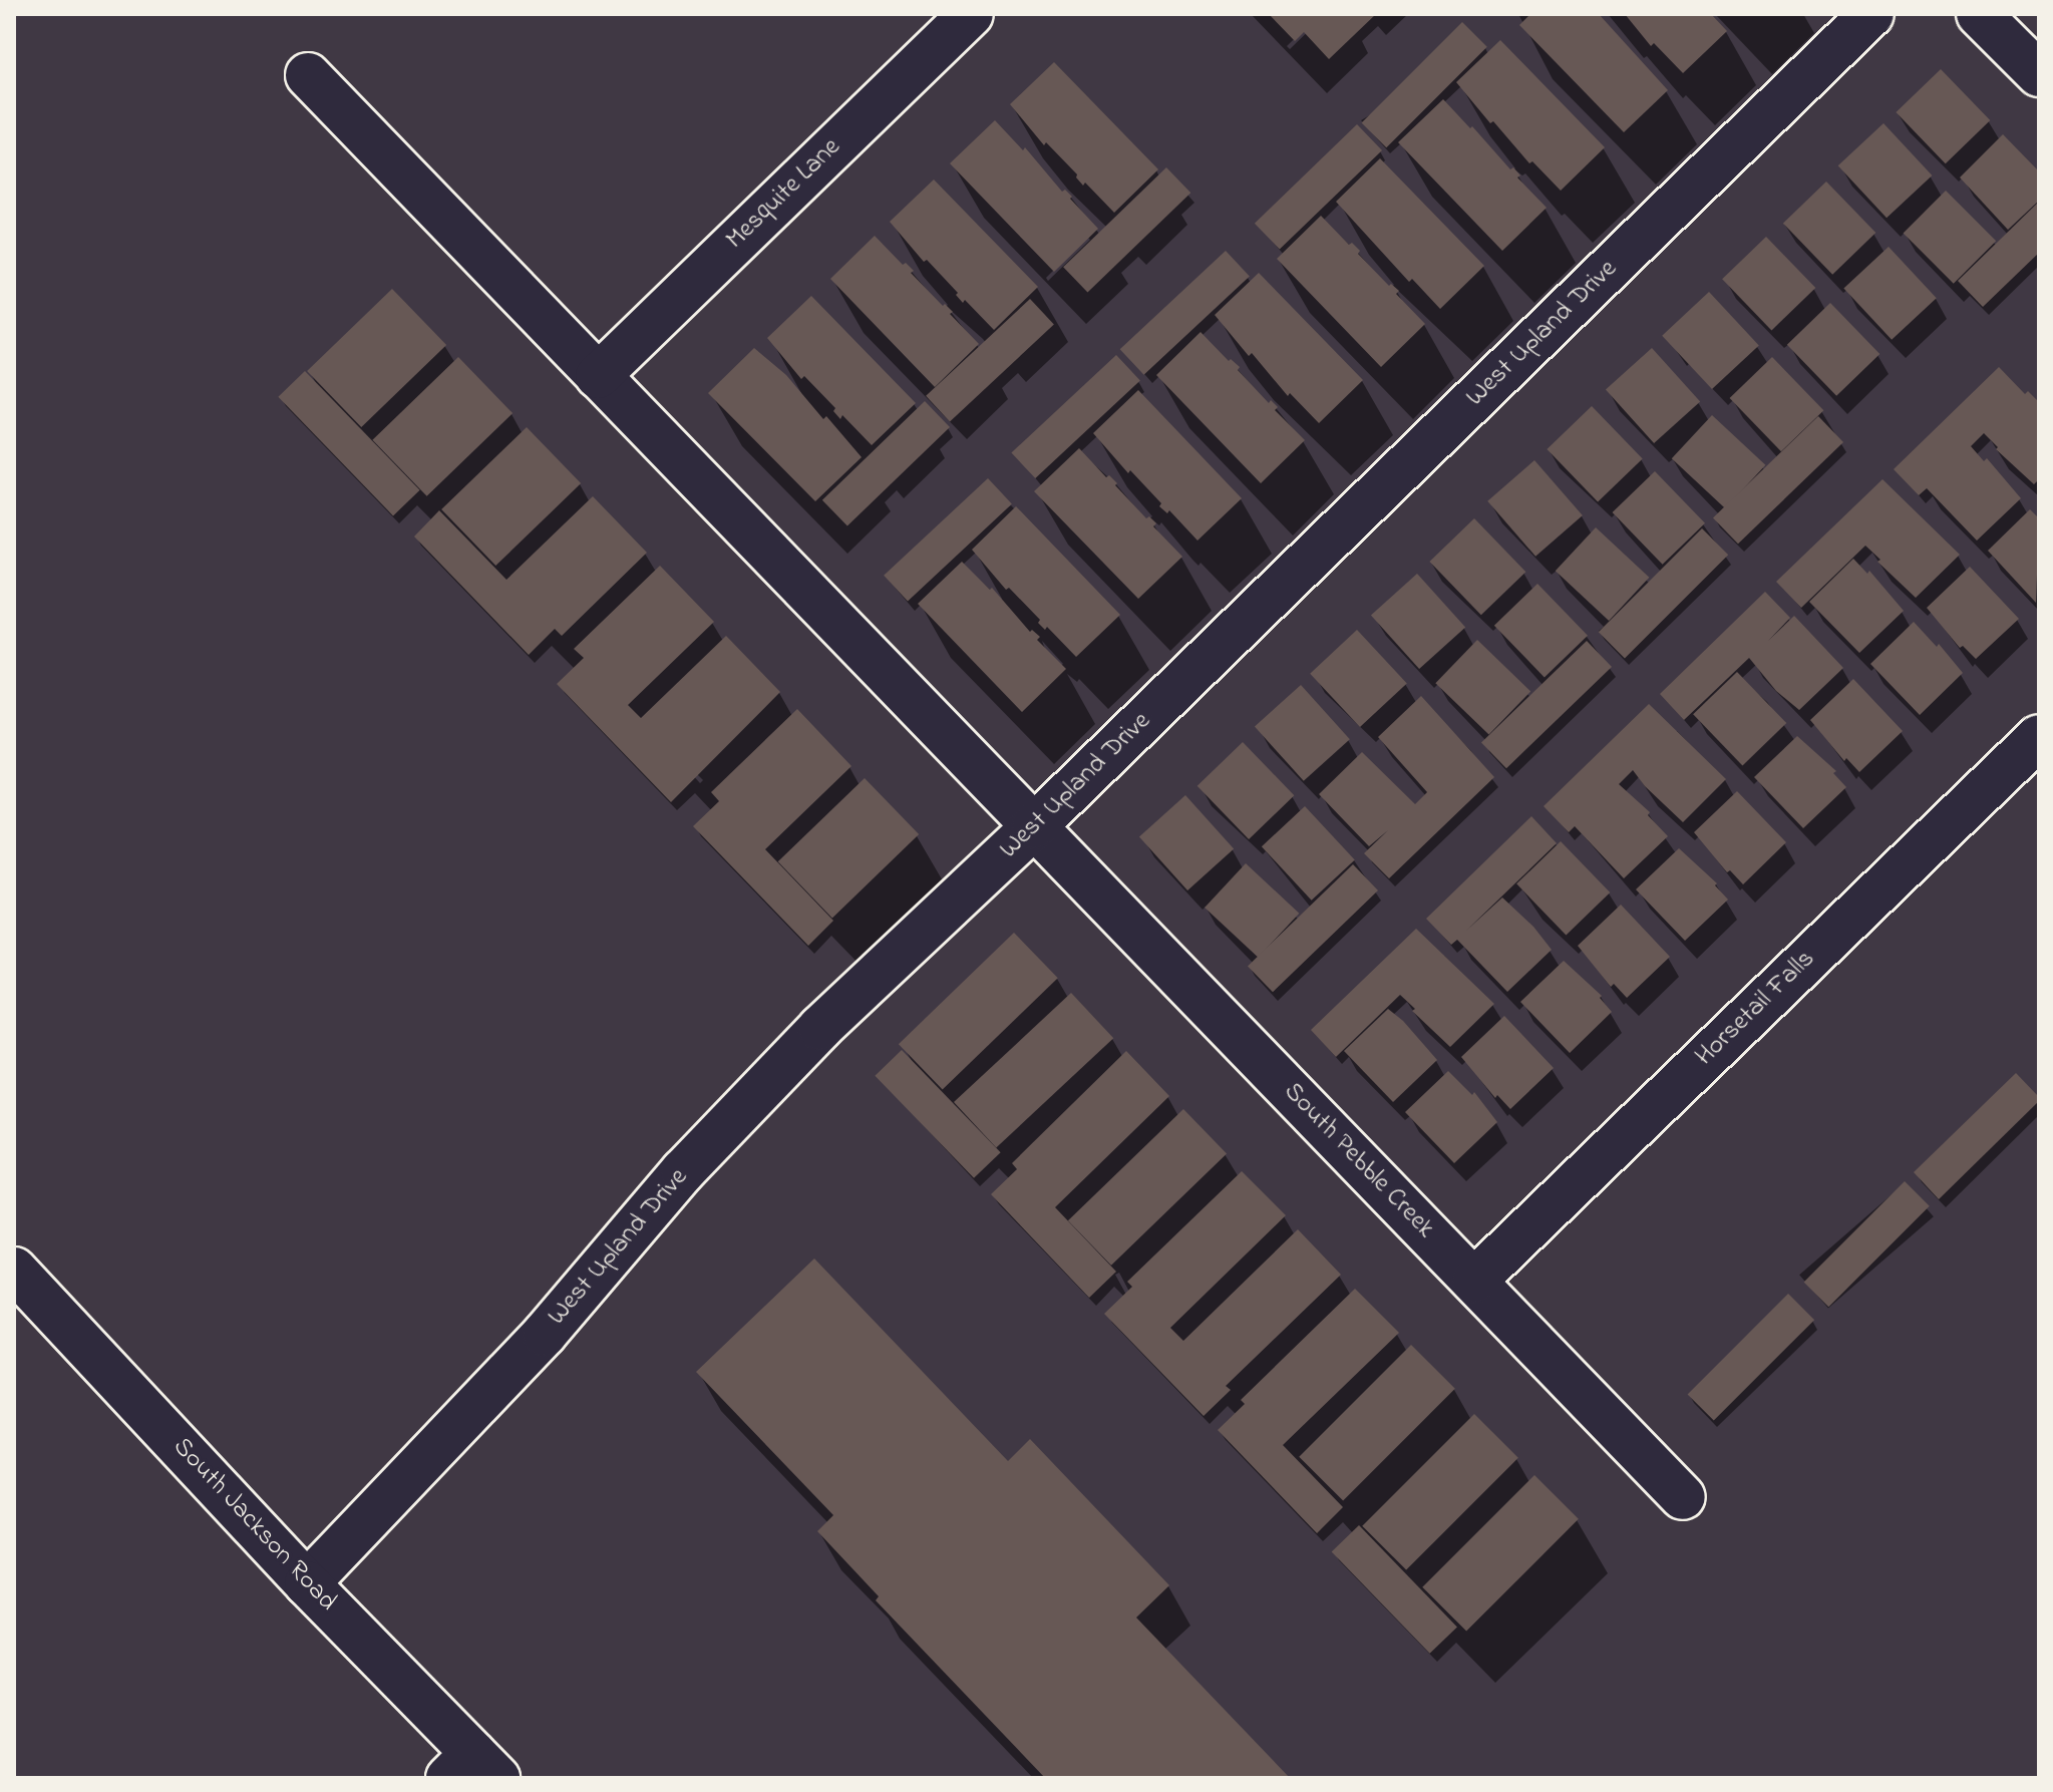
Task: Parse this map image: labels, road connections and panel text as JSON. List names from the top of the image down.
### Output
{
  "streets": {
    "street": [
      "Mesquite Lane",
      "West Upland Drive",
      "Horsetail Falls",
      "South Pebble Creek",
      "South Jackson Road"
    ]
  },
  "crossings": [
    ["Mesquite Lane", "South Pebble Creek"],
    ["West Upland Drive", "South Pebble Creek"],
    ["West Upland Drive", "South Jackson Road"],
    ["Horsetail Falls", "South Pebble Creek"]
  ]
}
